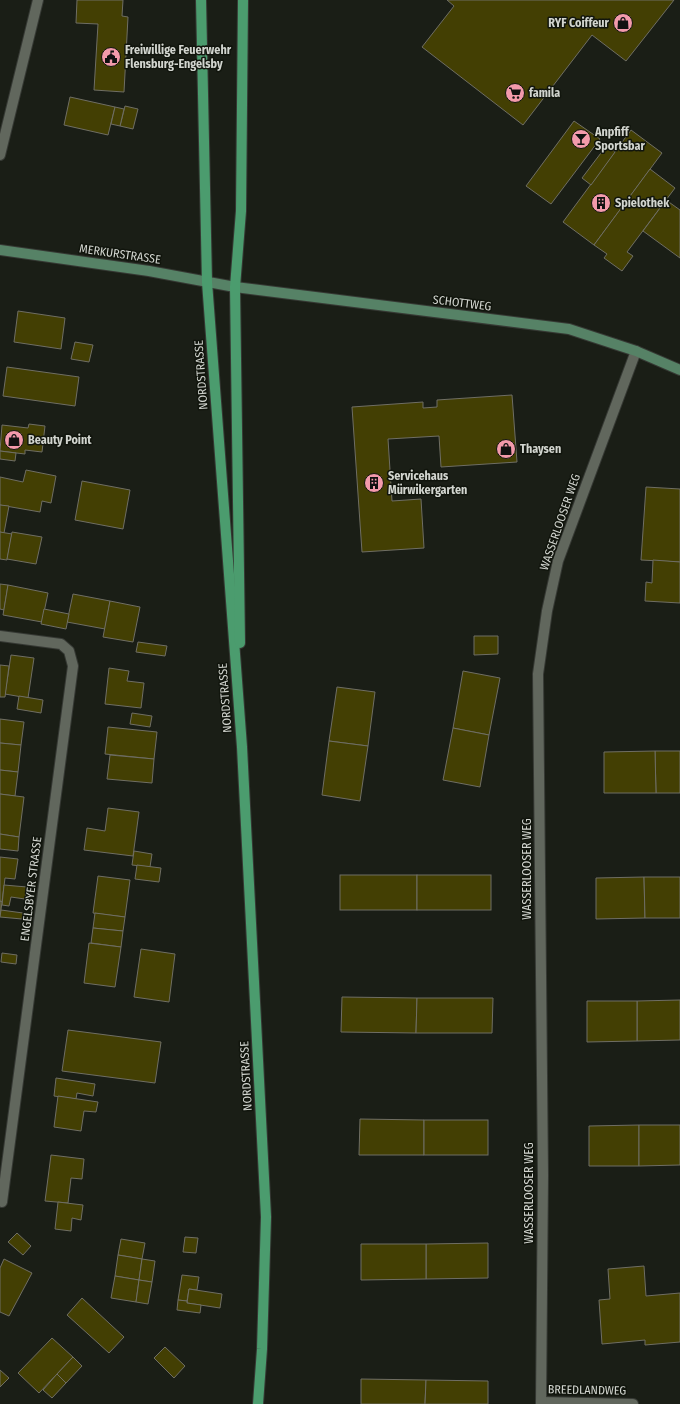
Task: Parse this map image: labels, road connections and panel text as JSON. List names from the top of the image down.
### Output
{
  "streets": {
    "main road": ["NORDSTRASSE"],
    "street": [
      "MERKURSTRASSE",
      "SCHOTTWEG",
      "WASSERLOOSER WEG",
      "ENGELSBYER STRASSE",
      "BREEDLANDWEG"
    ]
  },
  "crossings": [
    ["MERKURSTRASSE", "SCHOTTWEG"],
    ["MERKURSTRASSE", "NORDSTRASSE"],
    ["SCHOTTWEG", "NORDSTRASSE"],
    ["SCHOTTWEG", "WASSERLOOSER WEG"],
    ["WASSERLOOSER WEG", "BREEDLANDWEG"]
  ],
  "places": {
    "shop": ["RYF Coiffeur", "Beauty Point", "Thaysen"],
    "public building": ["Freiwillige Feuerwehr Flensburg-Engelsby"],
    "supermarket": ["famila"],
    "bar": ["Anpfiff Sportsbar"],
    "building": ["Spielothek", "Servicehaus Mürwikergarten"]
  }
}
